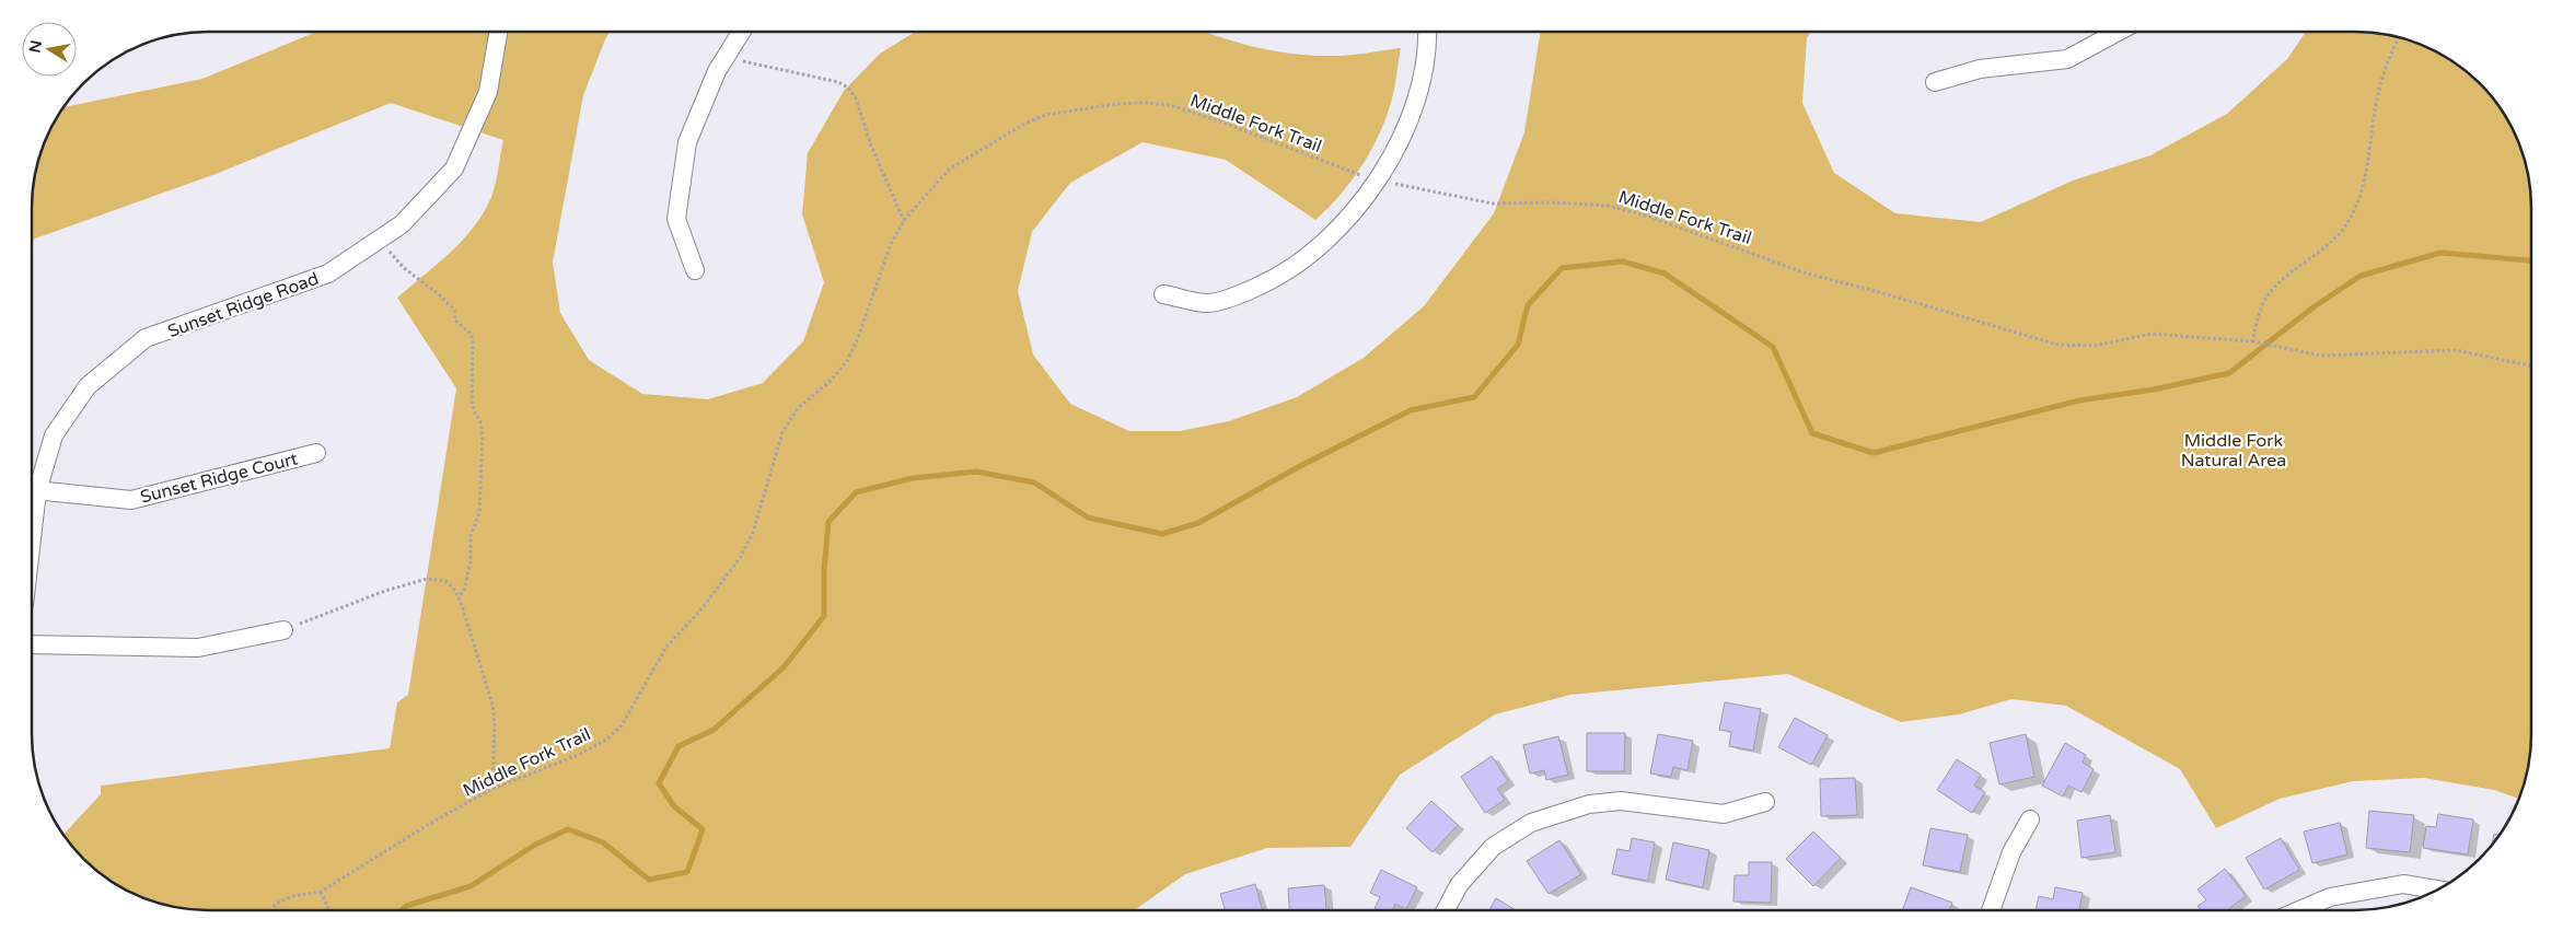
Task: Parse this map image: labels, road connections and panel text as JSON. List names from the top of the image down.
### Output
{
  "streets": {
    "street": ["Sunset Ridge Road", "Sunset Ridge Court"],
    "path": ["Middle Fork Trail"]
  },
  "parks": ["Middle Fork Natural Area"],
  "north": "left"
}
